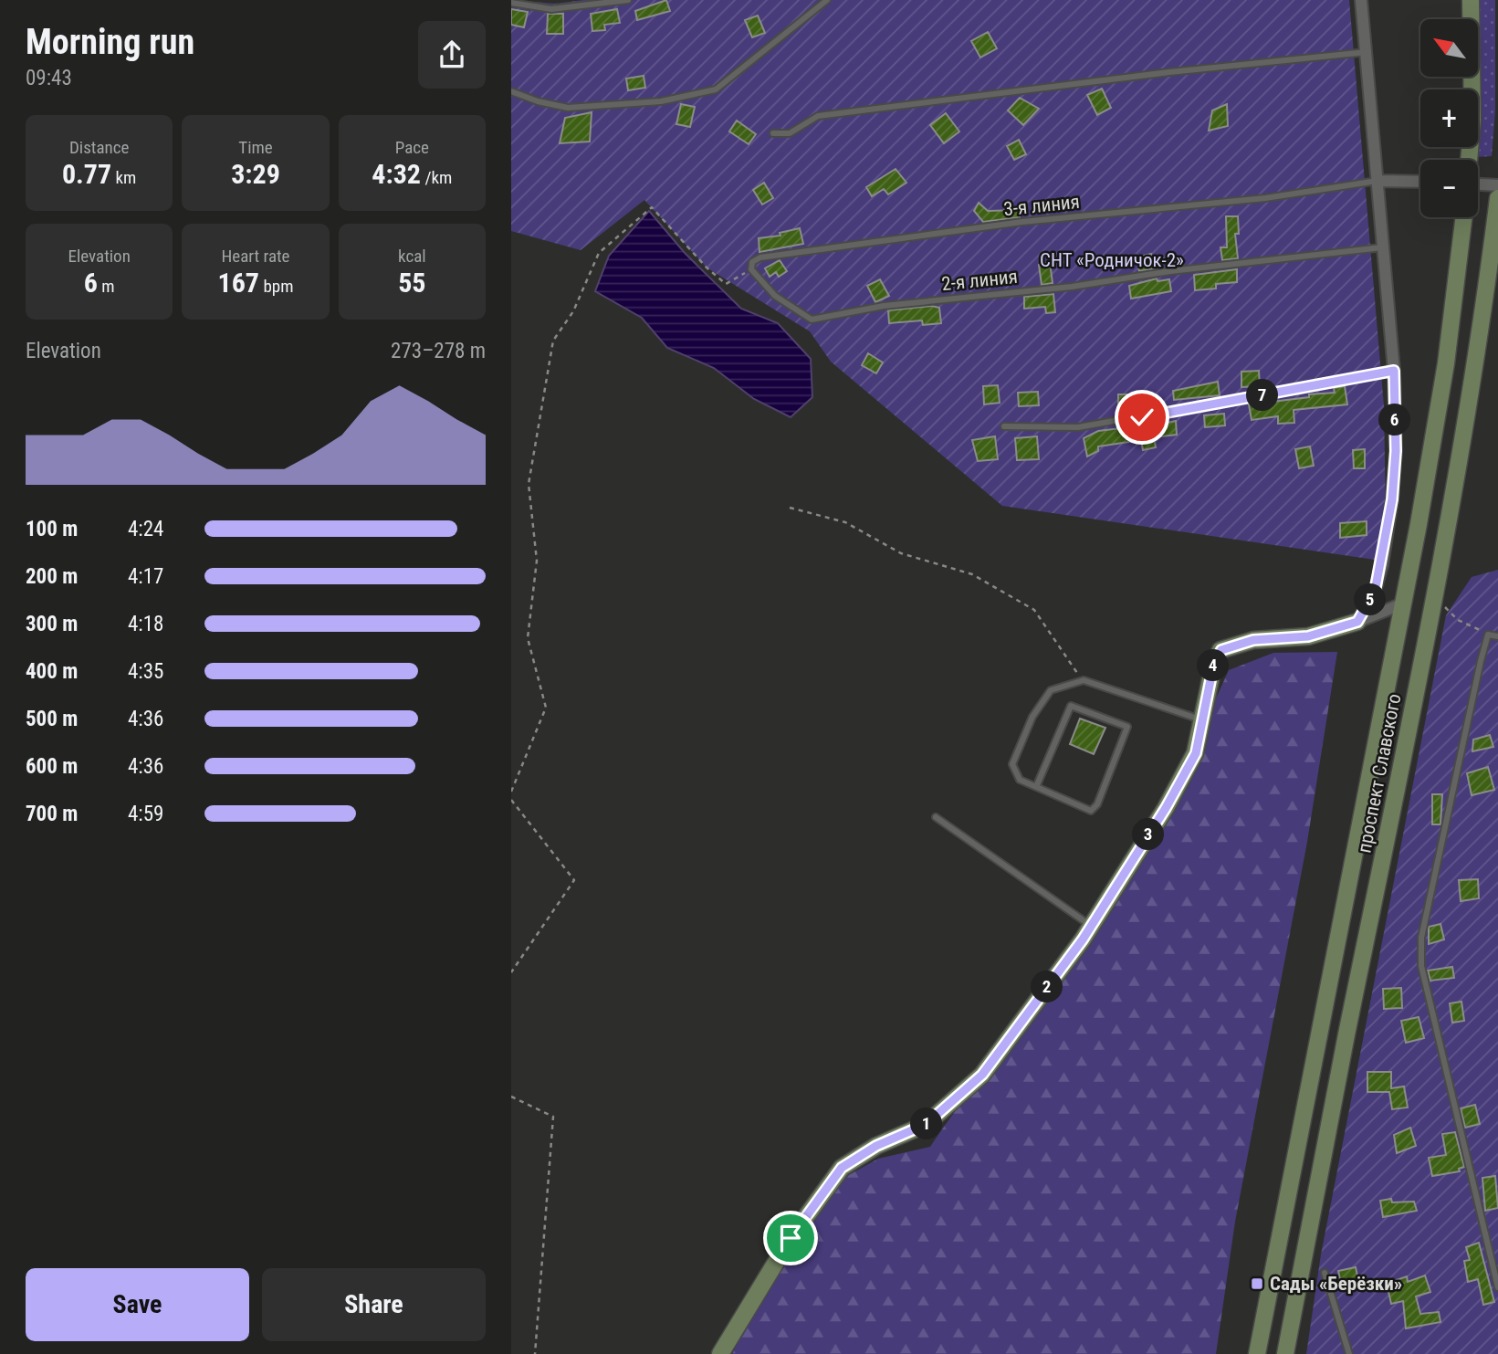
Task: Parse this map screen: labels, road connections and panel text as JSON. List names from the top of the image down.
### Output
{
  "streets": {
    "main road": ["проспект Славского"],
    "lane": ["3-я линия", "2-я линия"]
  },
  "crossings": [
    ["3-я линия", "2-я линия"]
  ],
  "parks": ["СНТ «Родничок-2»"],
  "places": {
    "transit": ["Сады «Берёзки»"]
  },
  "north": "top left",
  "page": {
    "heading": ["Morning run", "09:43"],
    "map_buttons": ["+", "−"],
    "stats": [
      ["Distance", "0.77 km"],
      ["Time", "3:29"],
      ["Pace", "4:32 /km"],
      ["Elevation", "6 m"],
      ["Heart rate", "167 bpm"],
      ["kcal", "55"]
    ],
    "chart": ["Elevation", "273–278 m"],
    "pins": [
      "7",
      "6",
      "5",
      "4",
      "3",
      "2",
      "1"
    ],
    "list": [
      {
        "name": "100 m",
        "note": "4:24"
      },
      {
        "name": "200 m",
        "note": "4:17"
      },
      {
        "name": "300 m",
        "note": "4:18"
      },
      {
        "name": "400 m",
        "note": "4:35"
      },
      {
        "name": "500 m",
        "note": "4:36"
      },
      {
        "name": "600 m",
        "note": "4:36"
      },
      {
        "name": "700 m",
        "note": "4:59"
      }
    ],
    "buttons": ["Save", "Share"]
  }
}
